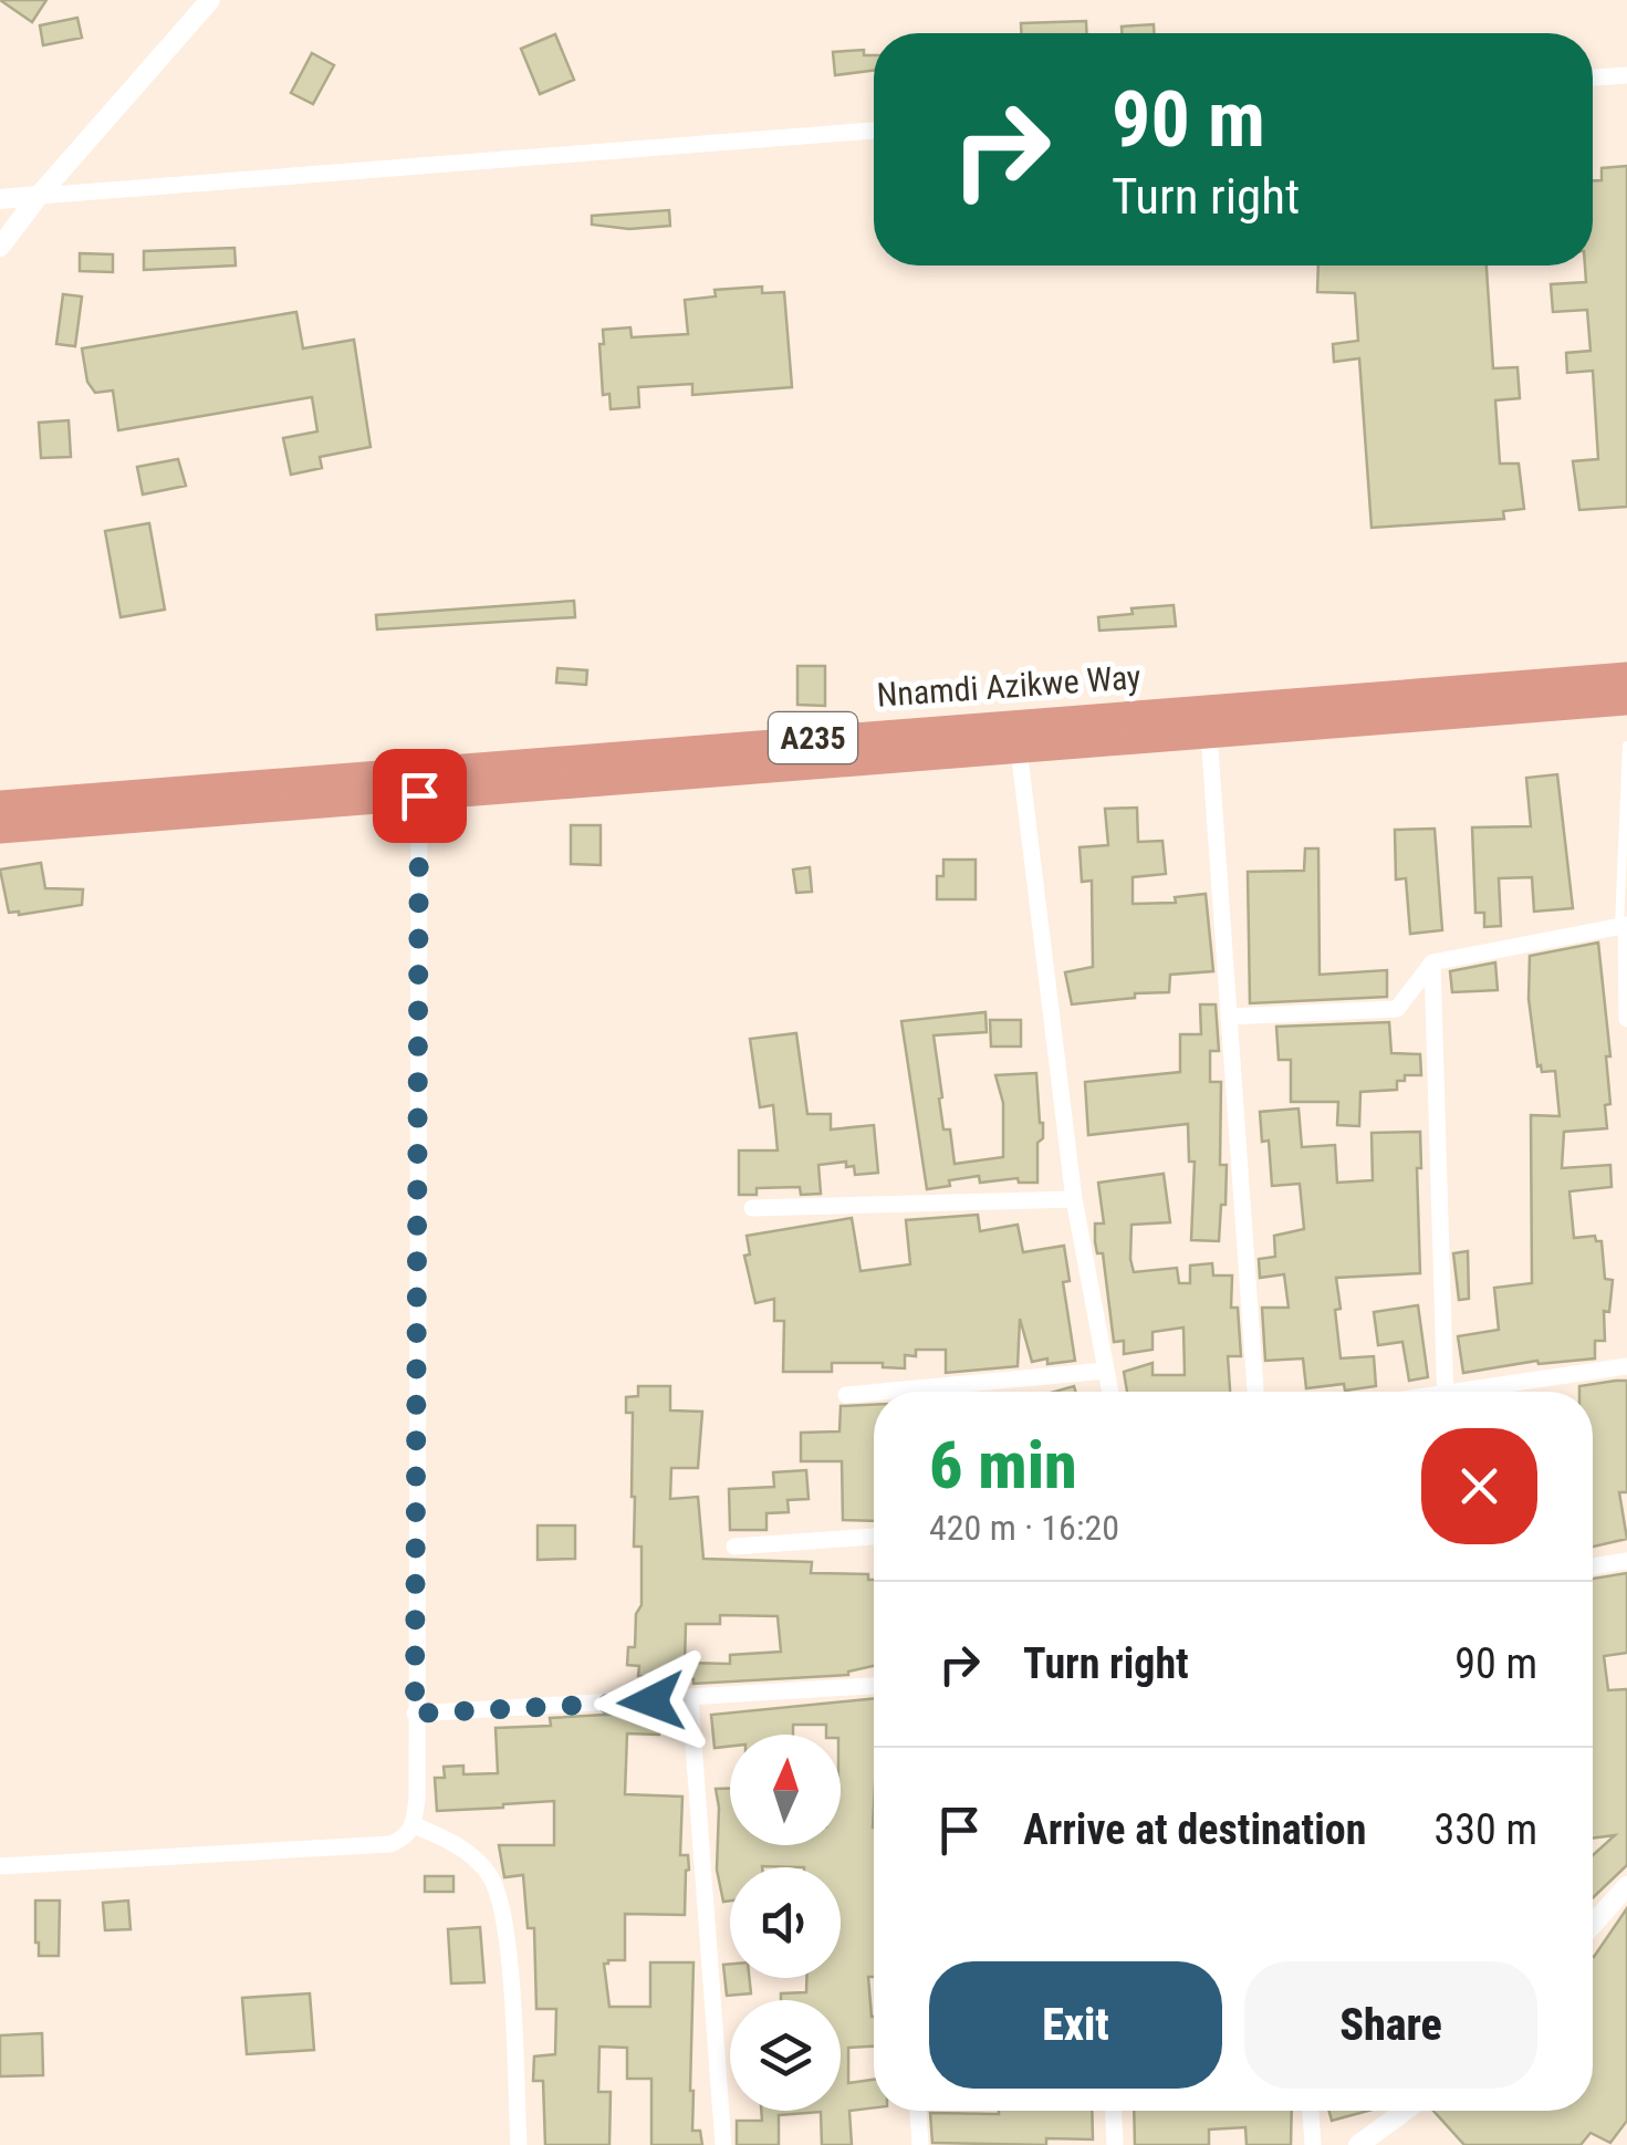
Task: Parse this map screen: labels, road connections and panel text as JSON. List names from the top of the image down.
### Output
{
  "streets": {
    "highway": ["Nnamdi Azikwe Way", "A235"]
  },
  "north": "top",
  "page": {
    "turn": ["90 m", "Turn right"],
    "heading": ["6 min", "420 m · 16:20"],
    "list": [
      {
        "name": "Turn right",
        "value": "90 m"
      },
      {
        "name": "Arrive at destination",
        "value": "330 m"
      }
    ],
    "buttons": ["Exit", "Share"]
  }
}
